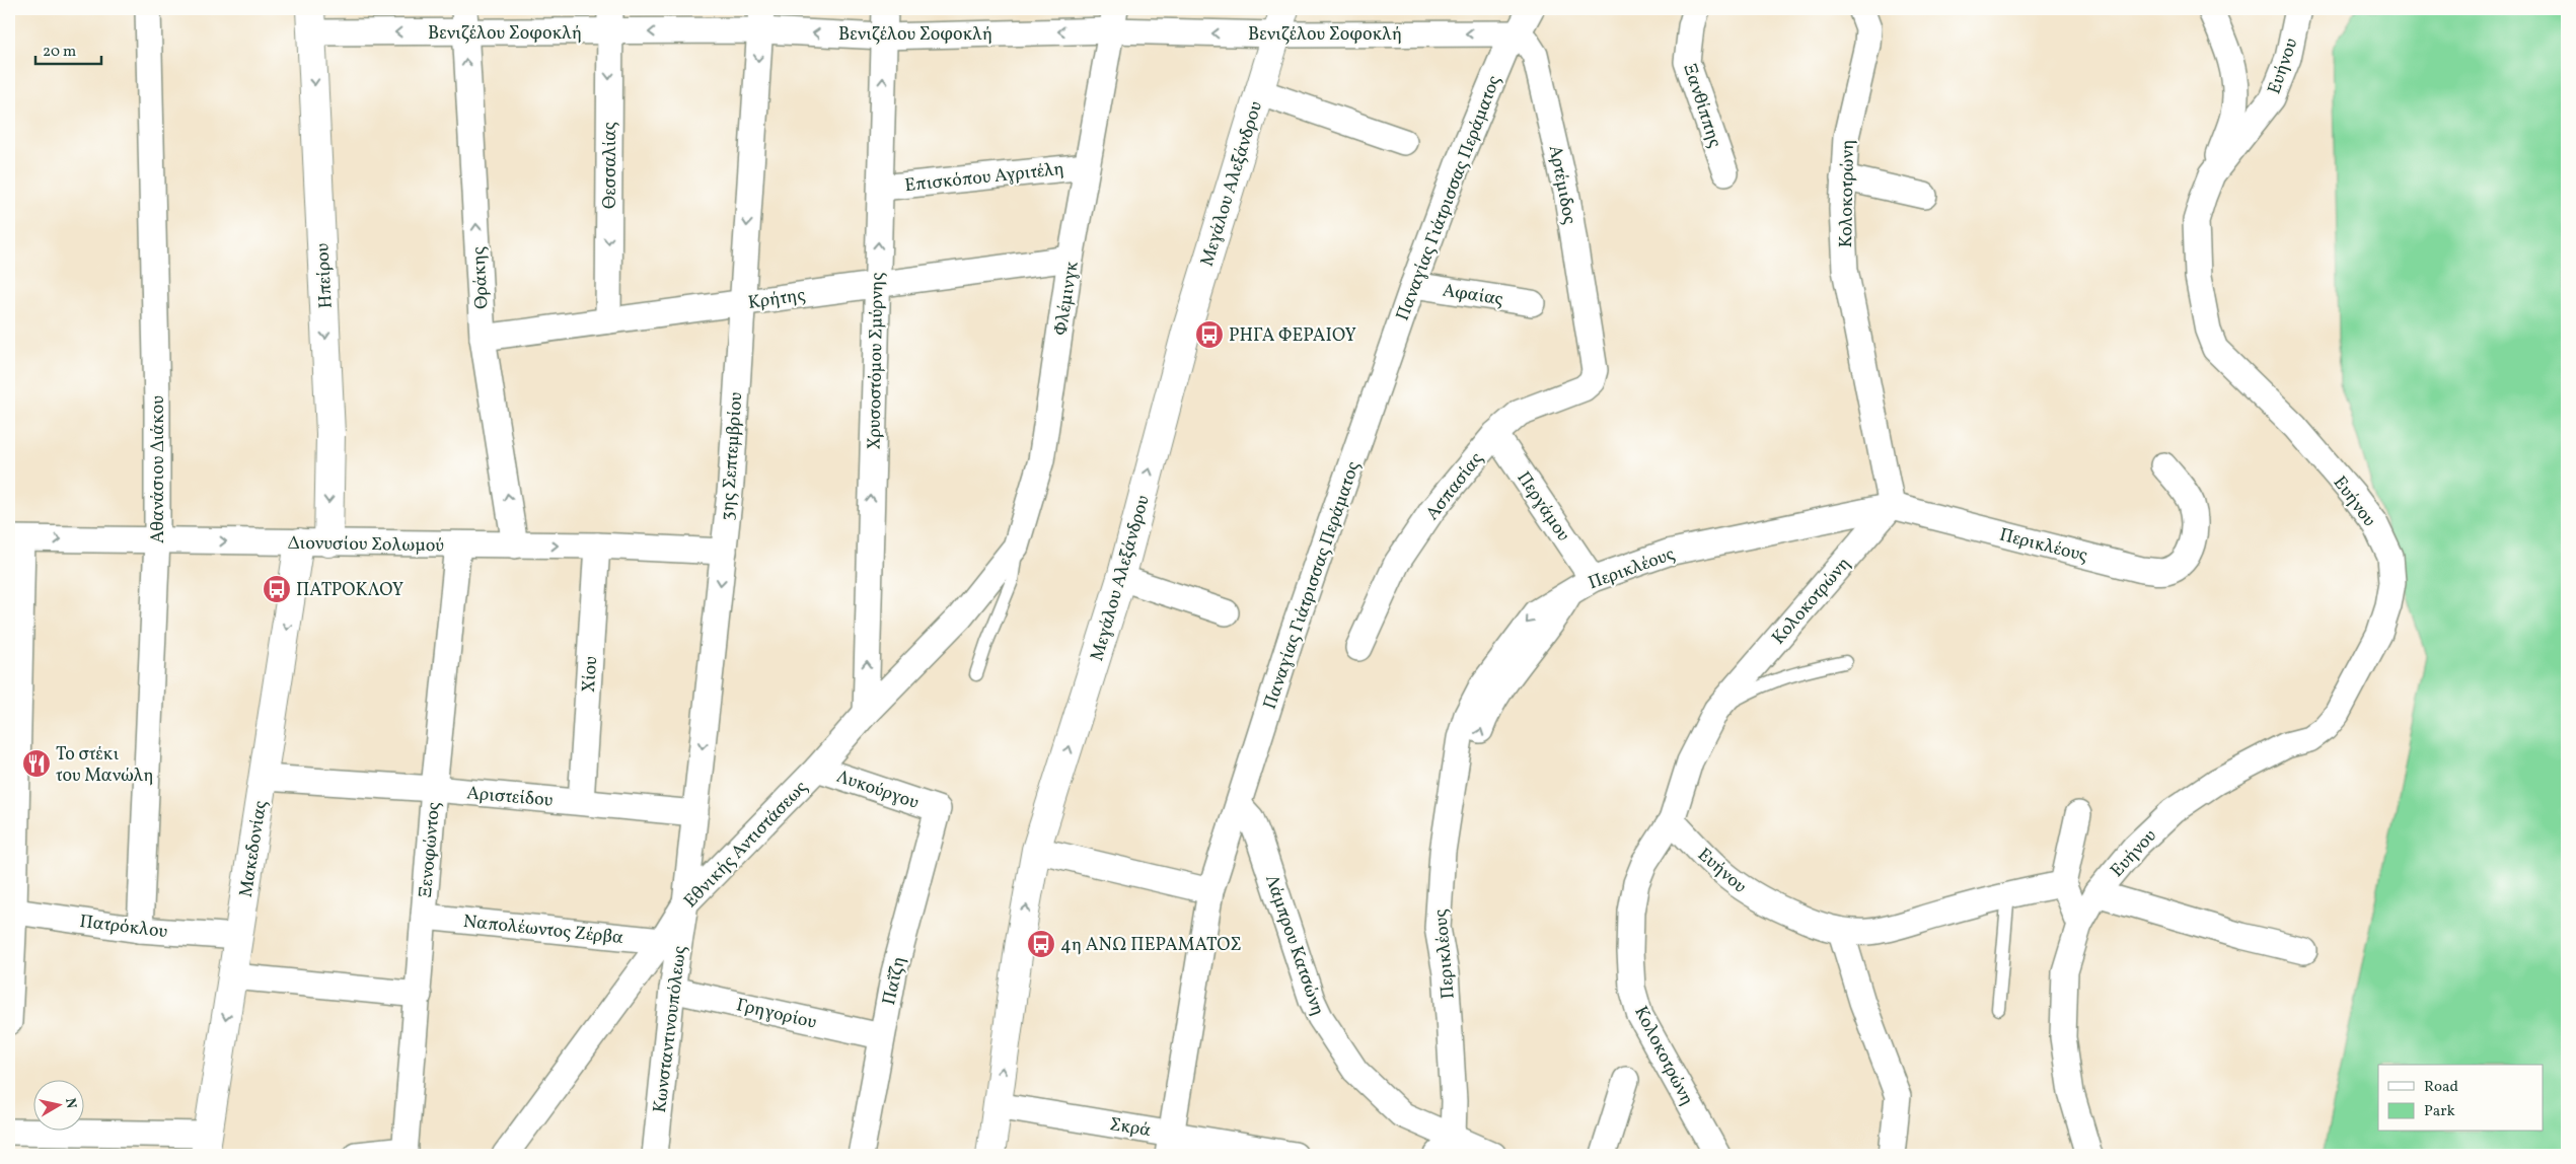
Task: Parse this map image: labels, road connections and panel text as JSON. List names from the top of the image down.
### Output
{
  "streets": {
    "street": [
      "Βενιζέλου Σοφοκλή",
      "Ευήνου",
      "Ξανθίππης",
      "Θεσσαλίας",
      "Επισκόπου Αγριτέλη",
      "Μεγάλου Αλεξάνδρου",
      "Αρτέμιδος",
      "Κολοκοτρώνη",
      "Παναγίας Γιάτρισσας Περάματος",
      "Ηπείρου",
      "Θράκης",
      "Αφαίας",
      "Κρήτης",
      "Φλέμινγκ",
      "Χρυσοστόμου Σμύρνης",
      "3ης Σεπτεμβρίου",
      "Αθανάσιου Διάκου",
      "Ασπασίας",
      "Περγάμου",
      "Διονυσίου Σολωμού",
      "Περικλέους",
      "Χίου",
      "Λυκούργου",
      "Αριστείδου",
      "Εθνικής Αντιστάσεως",
      "Μακεδονίας",
      "Ξενοφώντος",
      "Πατρόκλου",
      "Ναπολέωντος Ζέρβα",
      "Λάμπρου Κατσώνη",
      "Παΐζη",
      "Γρηγορίου",
      "Κωνσταντινουπόλεως",
      "Σκρά"
    ]
  },
  "crossings": [
    ["Βενιζέλου Σοφοκλή", "Θεσσαλίας"],
    ["Βενιζέλου Σοφοκλή", "Μεγάλου Αλεξάνδρου"],
    ["Βενιζέλου Σοφοκλή", "Αρτέμιδος"],
    ["Βενιζέλου Σοφοκλή", "Παναγίας Γιάτρισσας Περάματος"],
    ["Βενιζέλου Σοφοκλή", "Ηπείρου"],
    ["Βενιζέλου Σοφοκλή", "Θράκης"],
    ["Βενιζέλου Σοφοκλή", "Φλέμινγκ"],
    ["Βενιζέλου Σοφοκλή", "Χρυσοστόμου Σμύρνης"],
    ["Βενιζέλου Σοφοκλή", "3ης Σεπτεμβρίου"],
    ["Ευήνου", "Κολοκοτρώνη"],
    ["Θεσσαλίας", "Κρήτης"],
    ["Επισκόπου Αγριτέλη", "Φλέμινγκ"],
    ["Επισκόπου Αγριτέλη", "Χρυσοστόμου Σμύρνης"],
    ["Μεγάλου Αλεξάνδρου", "Σκρά"],
    ["Αρτέμιδος", "Παναγίας Γιάτρισσας Περάματος"],
    ["Αρτέμιδος", "Ασπασίας"],
    ["Κολοκοτρώνη", "Περικλέους"],
    ["Παναγίας Γιάτρισσας Περάματος", "Αφαίας"],
    ["Παναγίας Γιάτρισσας Περάματος", "Λάμπρου Κατσώνη"],
    ["Παναγίας Γιάτρισσας Περάματος", "Σκρά"],
    ["Ηπείρου", "Διονυσίου Σολωμού"],
    ["Θράκης", "Κρήτης"],
    ["Θράκης", "Διονυσίου Σολωμού"],
    ["Κρήτης", "Φλέμινγκ"],
    ["Κρήτης", "Χρυσοστόμου Σμύρνης"],
    ["Κρήτης", "3ης Σεπτεμβρίου"],
    ["Φλέμινγκ", "Εθνικής Αντιστάσεως"],
    ["Χρυσοστόμου Σμύρνης", "Εθνικής Αντιστάσεως"],
    ["3ης Σεπτεμβρίου", "Διονυσίου Σολωμού"],
    ["3ης Σεπτεμβρίου", "Αριστείδου"],
    ["3ης Σεπτεμβρίου", "Εθνικής Αντιστάσεως"],
    ["3ης Σεπτεμβρίου", "Κωνσταντινουπόλεως"],
    ["Αθανάσιου Διάκου", "Διονυσίου Σολωμού"],
    ["Αθανάσιου Διάκου", "Πατρόκλου"],
    ["Ασπασίας", "Περγάμου"],
    ["Περγάμου", "Περικλέους"],
    ["Διονυσίου Σολωμού", "Χίου"],
    ["Διονυσίου Σολωμού", "Μακεδονίας"],
    ["Διονυσίου Σολωμού", "Ξενοφώντος"],
    ["Περικλέους", "Λάμπρου Κατσώνη"],
    ["Χίου", "Αριστείδου"],
    ["Λυκούργου", "Εθνικής Αντιστάσεως"],
    ["Λυκούργου", "Παΐζη"],
    ["Αριστείδου", "Μακεδονίας"],
    ["Αριστείδου", "Ξενοφώντος"],
    ["Εθνικής Αντιστάσεως", "Ναπολέωντος Ζέρβα"],
    ["Εθνικής Αντιστάσεως", "Κωνσταντινουπόλεως"],
    ["Μακεδονίας", "Πατρόκλου"],
    ["Ξενοφώντος", "Ναπολέωντος Ζέρβα"],
    ["Παΐζη", "Γρηγορίου"],
    ["Γρηγορίου", "Κωνσταντινουπόλεως"]
  ],
  "one_way": [
    "Βενιζέλου Σοφοκλή",
    "Θεσσαλίας",
    "Μεγάλου Αλεξάνδρου",
    "Ηπείρου",
    "Θράκης",
    "Χρυσοστόμου Σμύρνης",
    "3ης Σεπτεμβρίου",
    "Διονυσίου Σολωμού",
    "Μακεδονίας"
  ],
  "places": {
    "bus stop": ["ΡΗΓΑ ΦΕΡΑΙΟΥ", "ΠΑΤΡΟΚΛΟΥ", "4η ΑΝΩ ΠΕΡΑΜΑΤΟΣ"],
    "restaurant": ["Το στέκι του Μανώλη"]
  },
  "legend": ["Road", "Park"],
  "scale_bar": "20 m",
  "north": "right"
}
